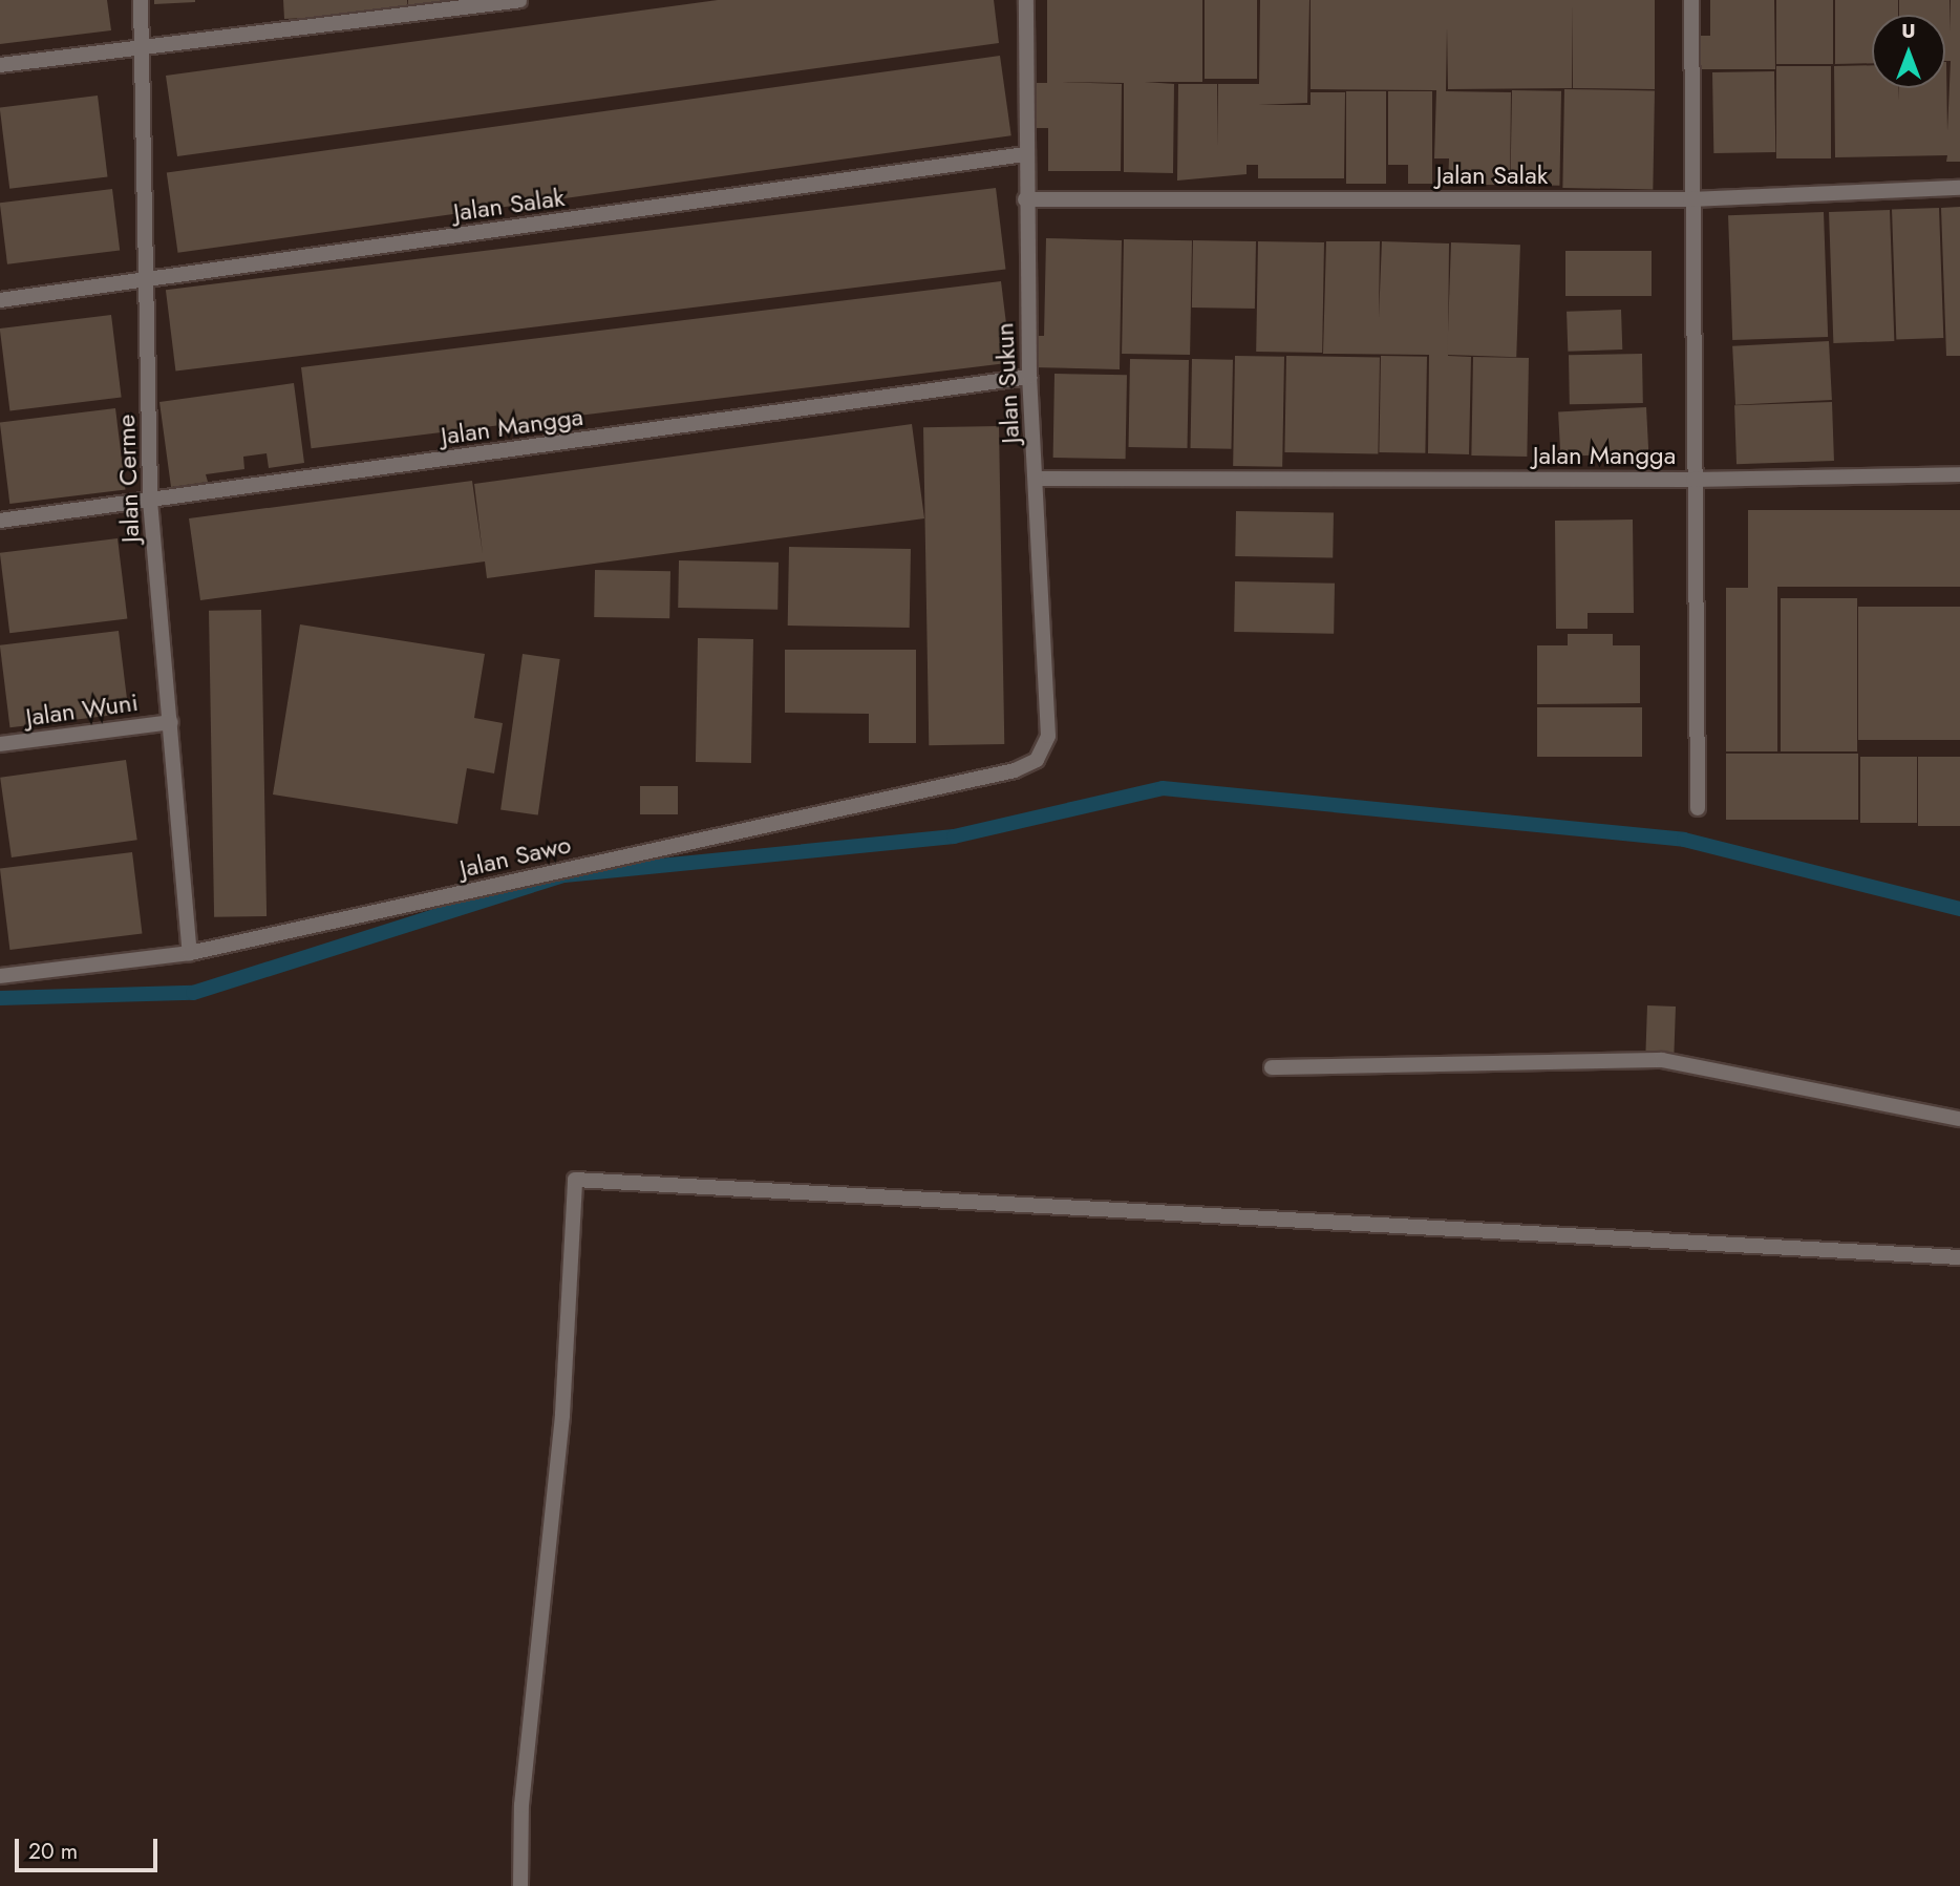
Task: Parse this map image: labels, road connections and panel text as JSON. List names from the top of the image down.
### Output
{
  "streets": {
    "street": [
      "Jalan Salak",
      "Jalan Sukun",
      "Jalan Mangga",
      "Jalan Cerme",
      "Jalan Wuni",
      "Jalan Sawo"
    ]
  },
  "crossings": [
    ["Jalan Salak", "Jalan Sukun"],
    ["Jalan Salak", "Jalan Mangga"],
    ["Jalan Salak", "Jalan Cerme"],
    ["Jalan Sukun", "Jalan Mangga"],
    ["Jalan Sukun", "Jalan Sawo"],
    ["Jalan Mangga", "Jalan Cerme"],
    ["Jalan Cerme", "Jalan Wuni"],
    ["Jalan Cerme", "Jalan Sawo"]
  ],
  "scale_bar": "20 m",
  "north": "top"
}
